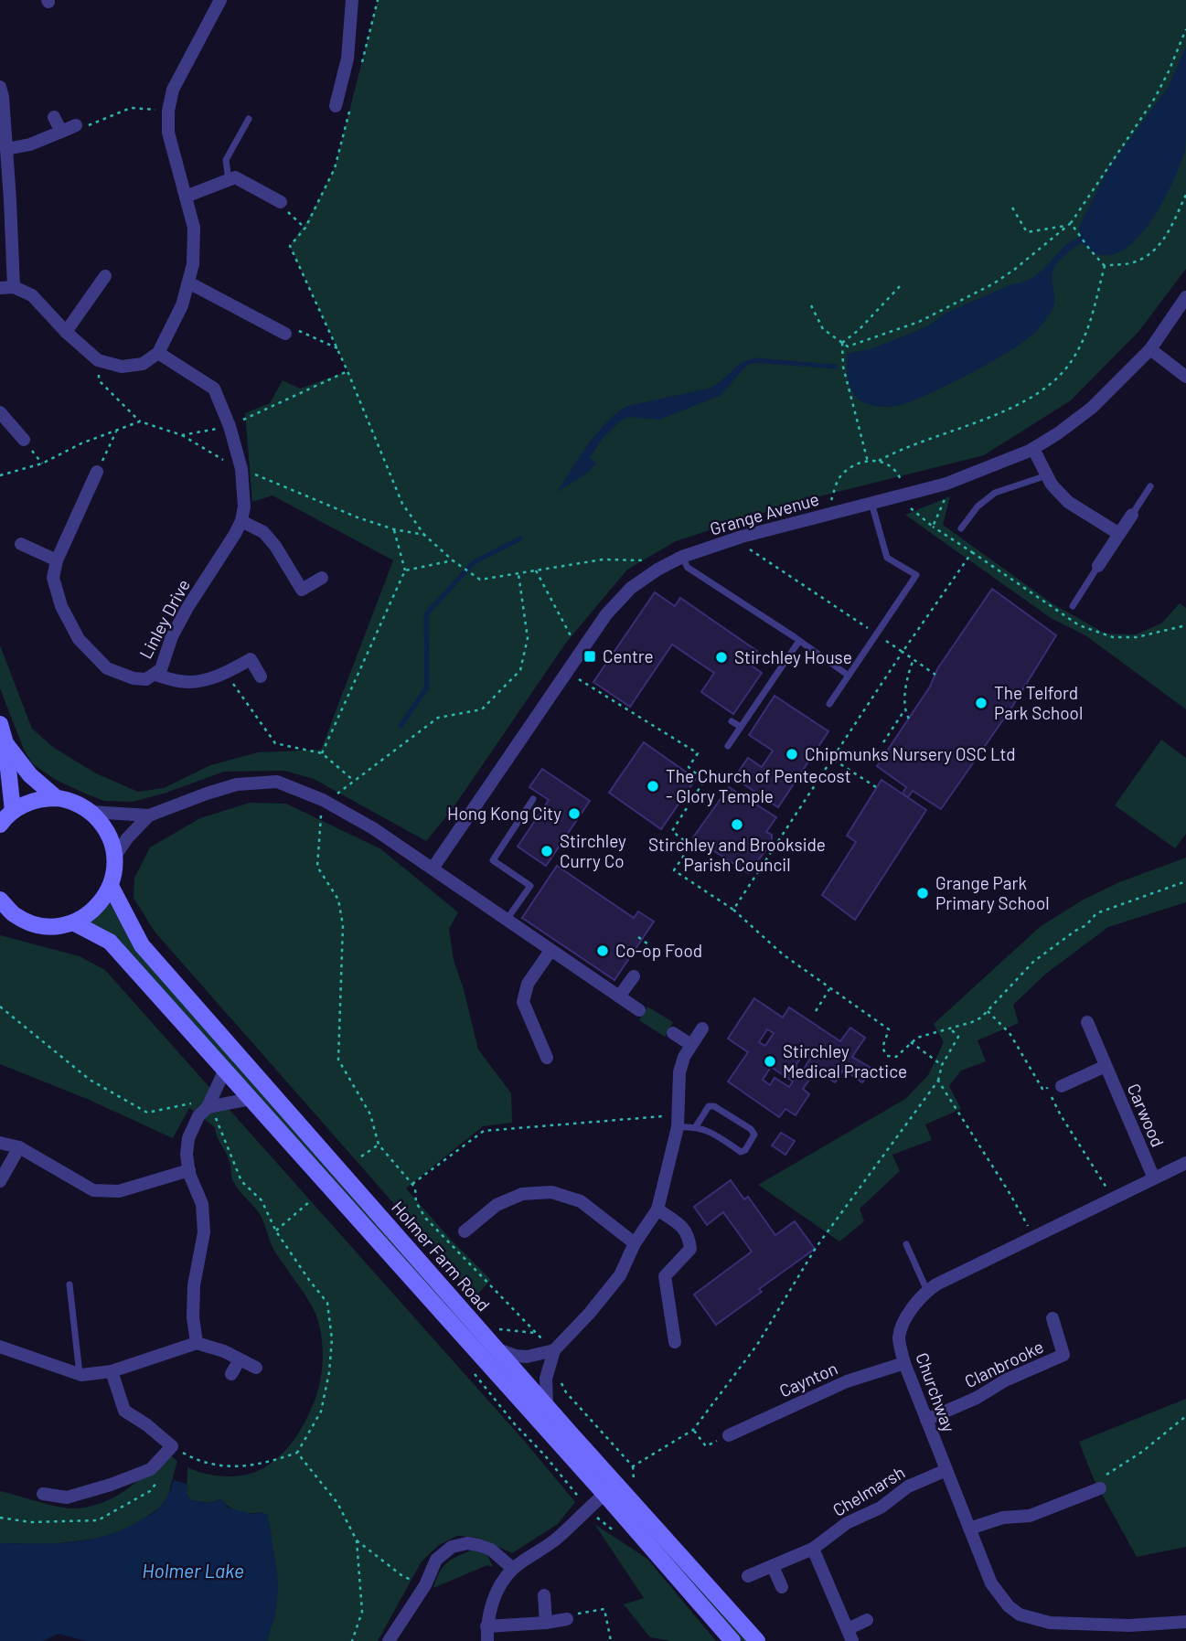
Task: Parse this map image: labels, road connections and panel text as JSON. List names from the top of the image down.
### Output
{
  "streets": {
    "street": [
      "Grange Avenue",
      "Linley Drive",
      "Carwood",
      "Holmer Farm Road",
      "Clanbrooke",
      "Caynton",
      "Churchway",
      "Chelmarsh"
    ]
  },
  "crossings": [
    ["Carwood", "Churchway"],
    ["Clanbrooke", "Churchway"],
    ["Caynton", "Churchway"],
    ["Churchway", "Chelmarsh"]
  ],
  "water": ["Holmer Lake"],
  "places": {
    "transit": ["Centre"],
    "other": [
      "Stirchley House",
      "The Telford Park School",
      "Chipmunks Nursery OSC Ltd",
      "The Church of Pentecost - Glory Temple",
      "Hong Kong City",
      "Stirchley and Brookside Parish Council",
      "Stirchley Curry Co",
      "Grange Park Primary School",
      "Co-op Food",
      "Stirchley Medical Practice"
    ]
  }
}
